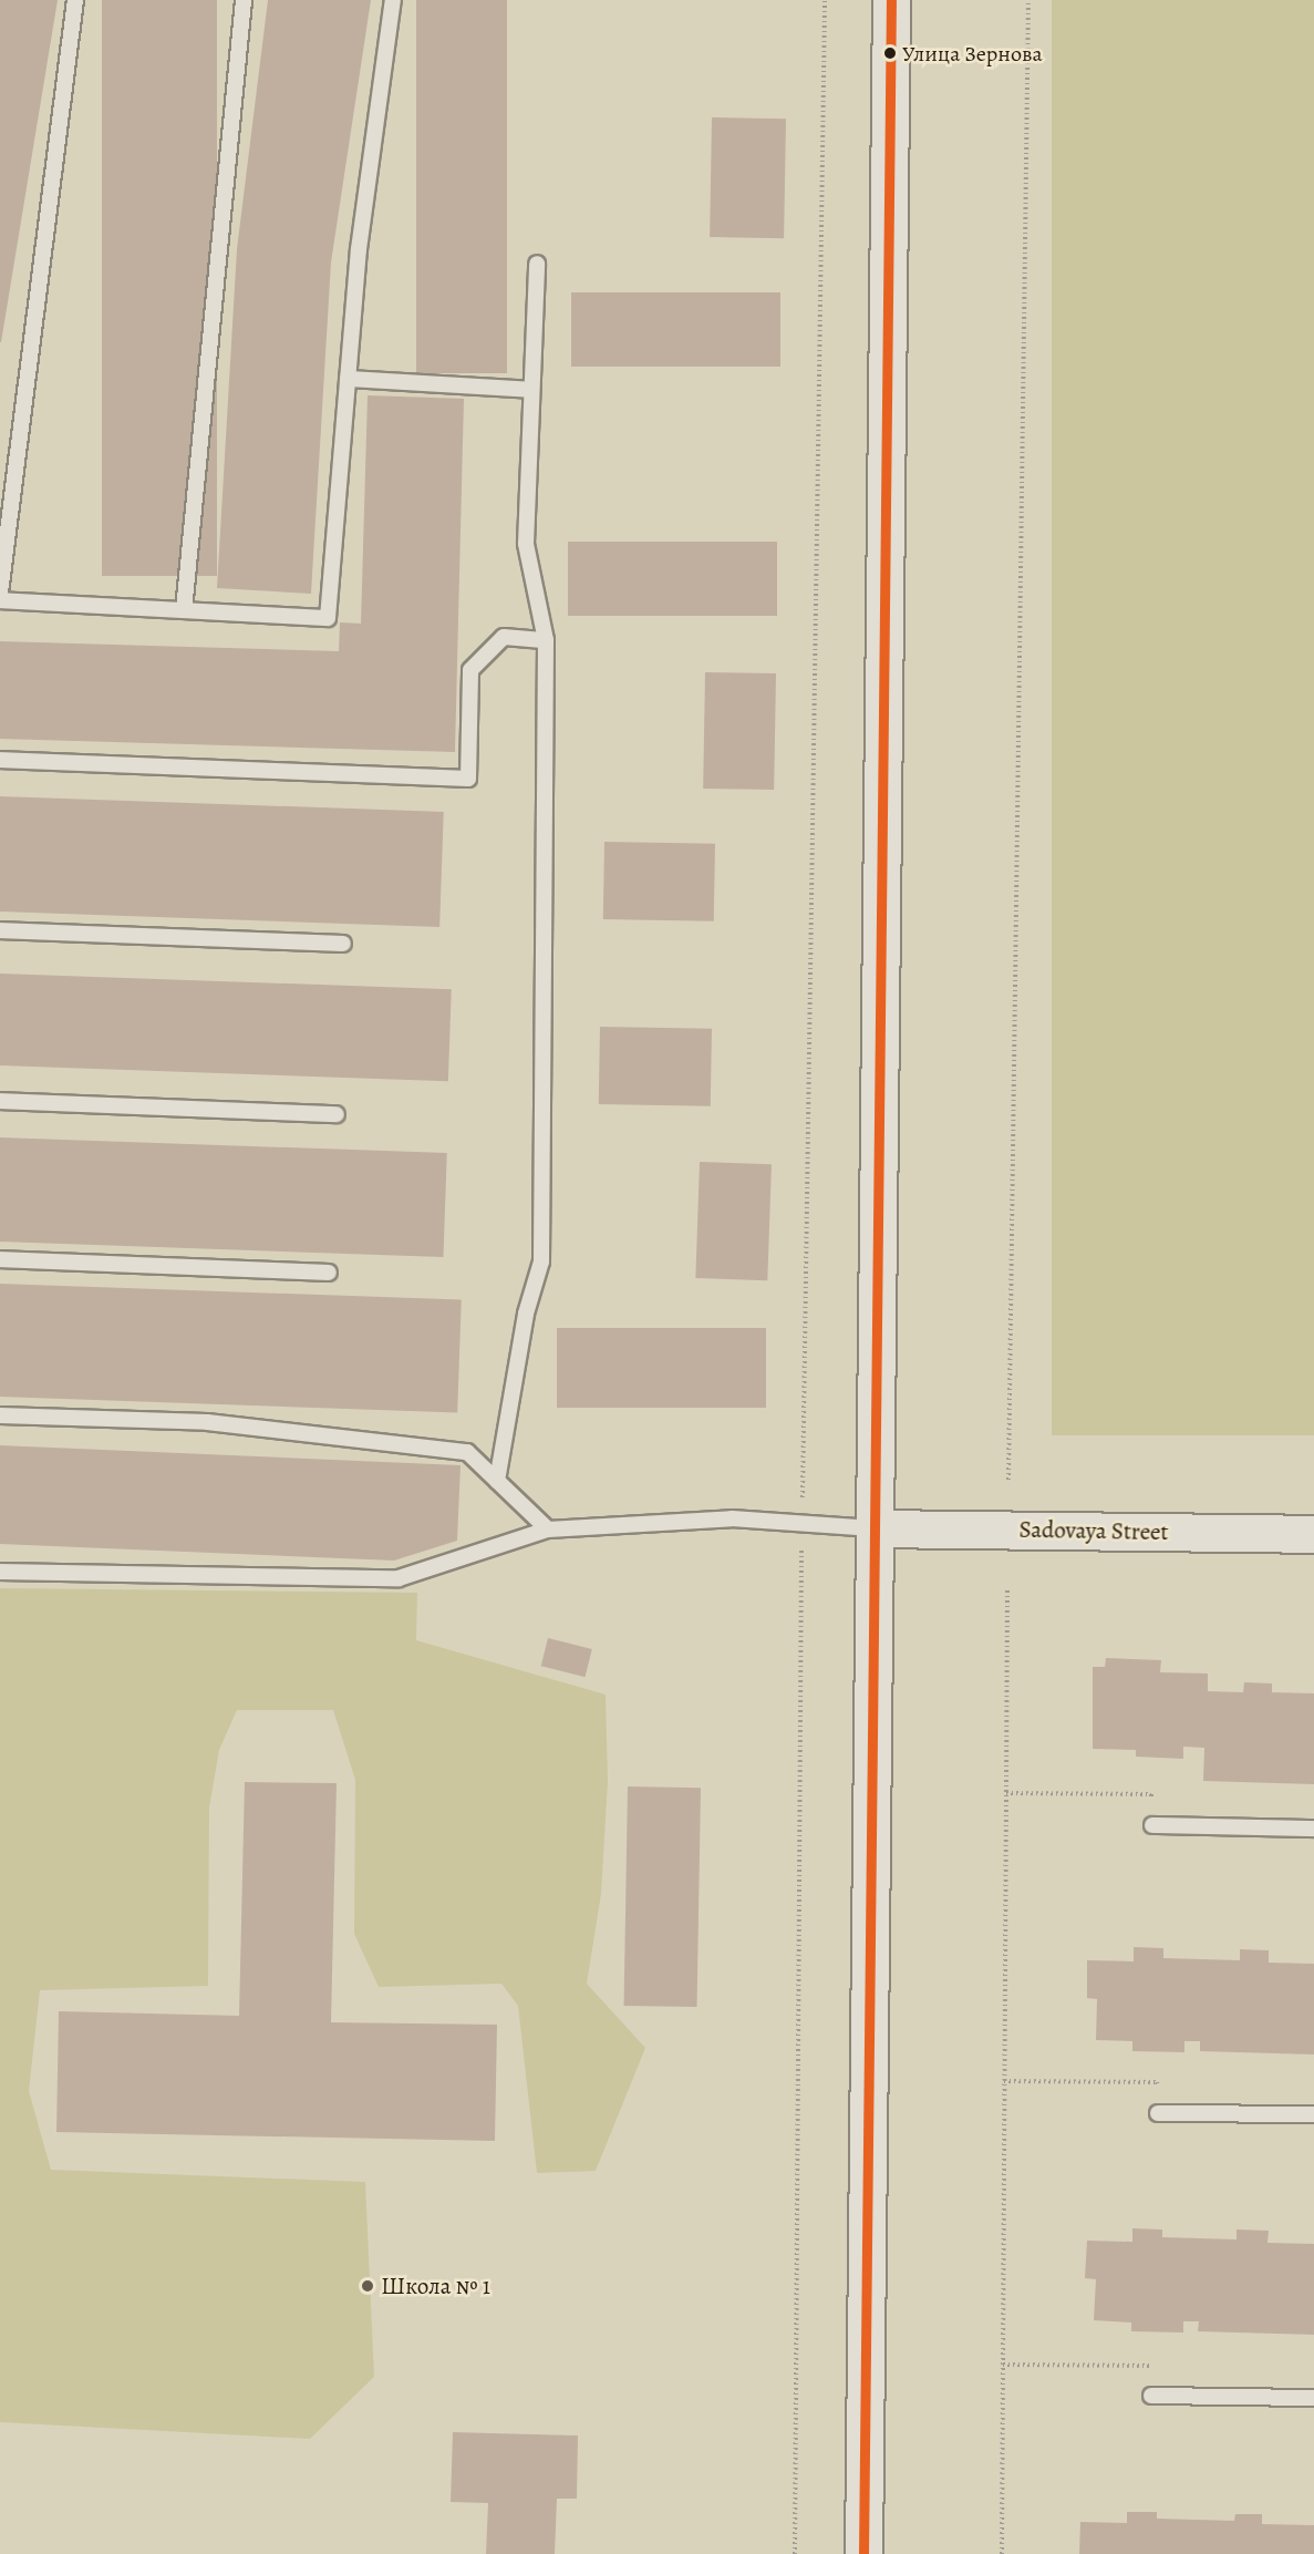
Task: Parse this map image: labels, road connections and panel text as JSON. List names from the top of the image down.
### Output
{
  "streets": {
    "main road": ["Sadovaya Street"]
  },
  "places": ["Улица Зернова", "Школа № 1"]
}
